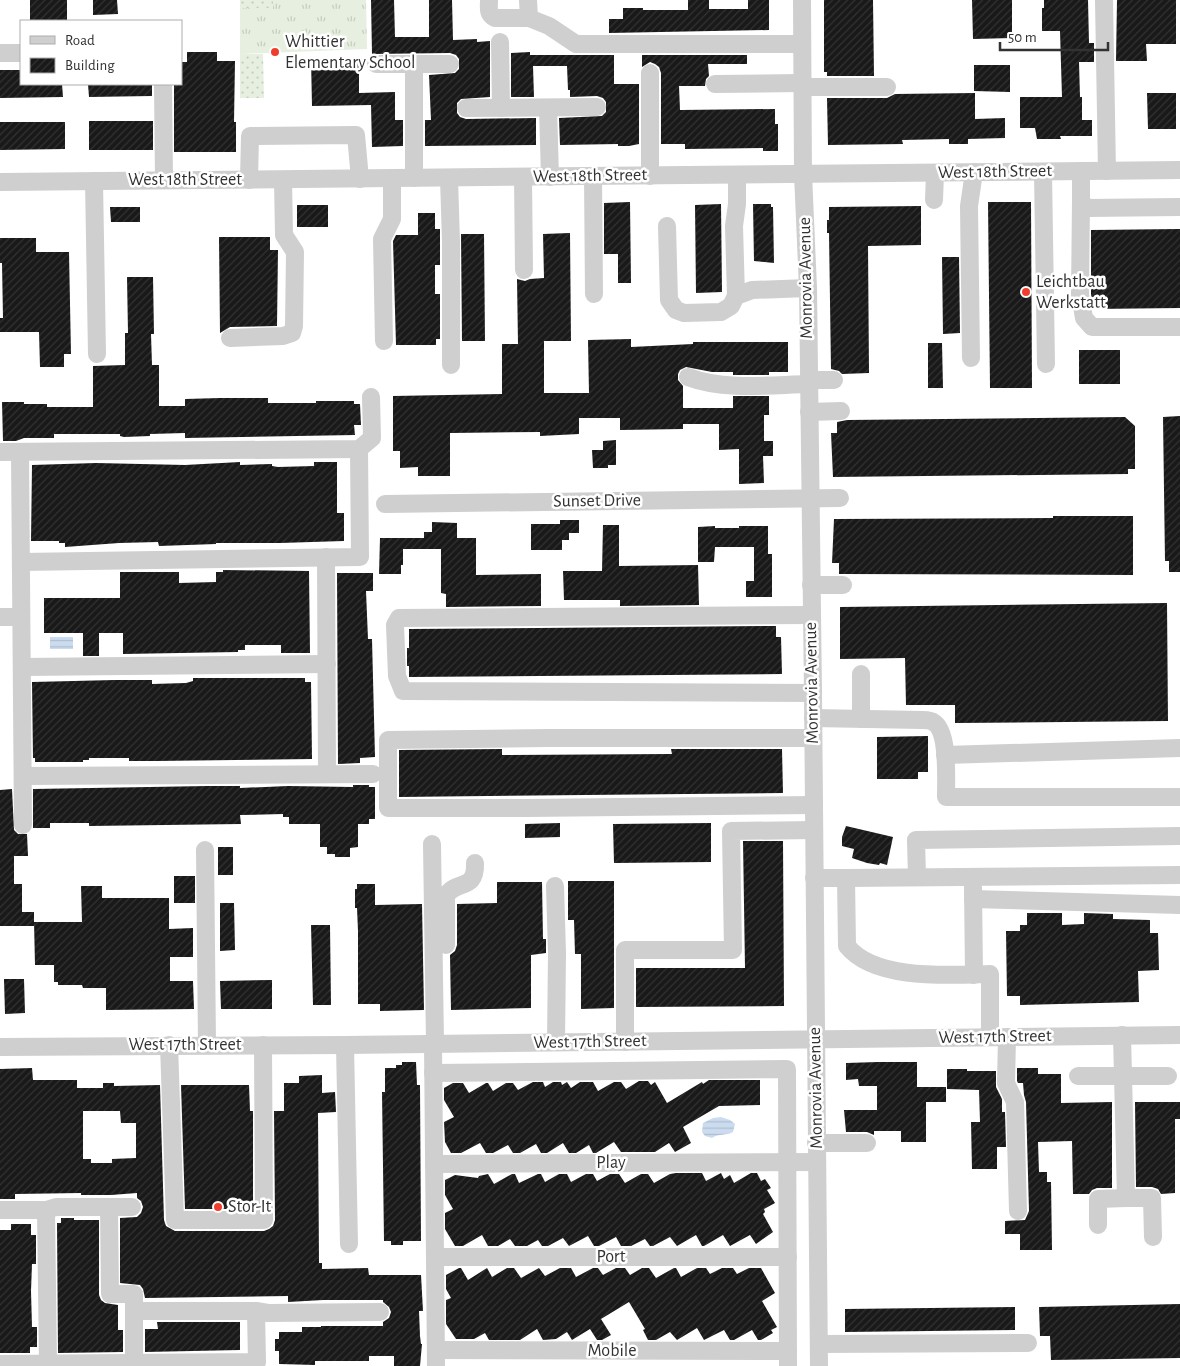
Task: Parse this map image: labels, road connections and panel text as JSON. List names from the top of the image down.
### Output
{
  "streets": {
    "street": [
      "West 18th Street",
      "Monrovia Avenue",
      "Sunset Drive",
      "West 17th Street",
      "Play",
      "Port",
      "Mobile"
    ]
  },
  "crossings": [
    ["West 18th Street", "Monrovia Avenue"],
    ["Monrovia Avenue", "Sunset Drive"],
    ["Monrovia Avenue", "West 17th Street"],
    ["Monrovia Avenue", "Play"]
  ],
  "places": ["Whittier Elementary School", "Leichtbau Werkstatt", "Stor-It"],
  "legend": ["Road", "Building"],
  "scale_bar": "50 m"
}
